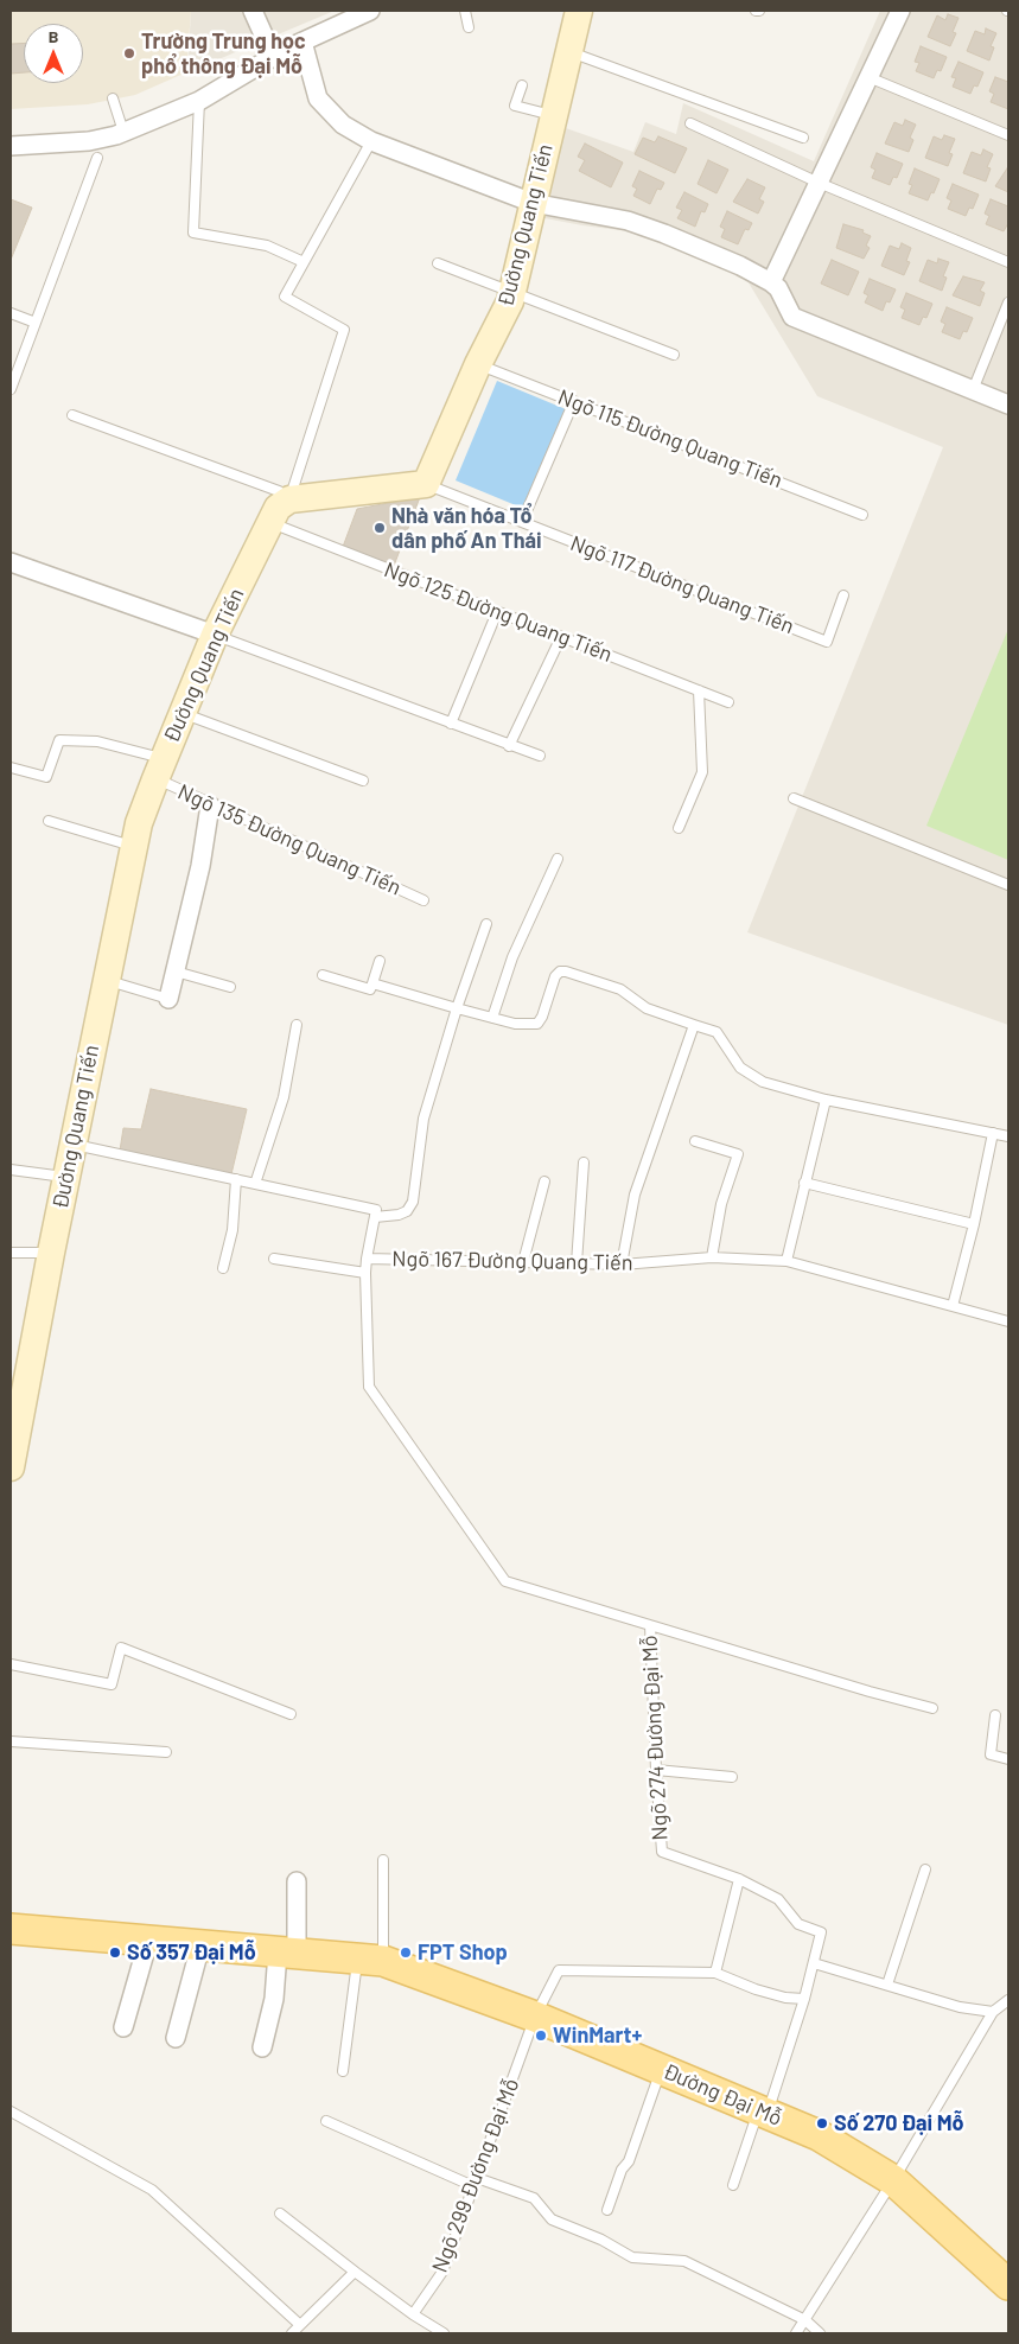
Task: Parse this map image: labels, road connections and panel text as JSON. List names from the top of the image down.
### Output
{
  "streets": {
    "main road": ["Đường Đại Mỗ"],
    "street": ["Đường Quang Tiến"],
    "lane": [
      "Ngõ 115 Đường Quang Tiến",
      "Ngõ 117 Đường Quang Tiến",
      "Ngõ 125 Đường Quang Tiến",
      "Ngõ 135 Đường Quang Tiến",
      "Ngõ 167 Đường Quang Tiến",
      "Ngõ 274 Đường Đại Mỗ",
      "Ngõ 299 Đường Đại Mỗ"
    ]
  },
  "crossings": [
    ["Đường Quang Tiến", "Ngõ 115 Đường Quang Tiến"],
    ["Đường Quang Tiến", "Ngõ 117 Đường Quang Tiến"],
    ["Đường Quang Tiến", "Ngõ 125 Đường Quang Tiến"],
    ["Đường Quang Tiến", "Ngõ 135 Đường Quang Tiến"],
    ["Ngõ 167 Đường Quang Tiến", "Ngõ 274 Đường Đại Mỗ"],
    ["Ngõ 274 Đường Đại Mỗ", "Đường Đại Mỗ"],
    ["Đường Đại Mỗ", "Ngõ 299 Đường Đại Mỗ"]
  ],
  "places": [
    "Trường Trung học phổ thông Đại Mỗ",
    "Nhà văn hóa Tổ dân phố An Thái",
    "Số 357 Đại Mỗ",
    "FPT Shop",
    "WinMart+",
    "Số 270 Đại Mỗ"
  ],
  "north": "top"
}
